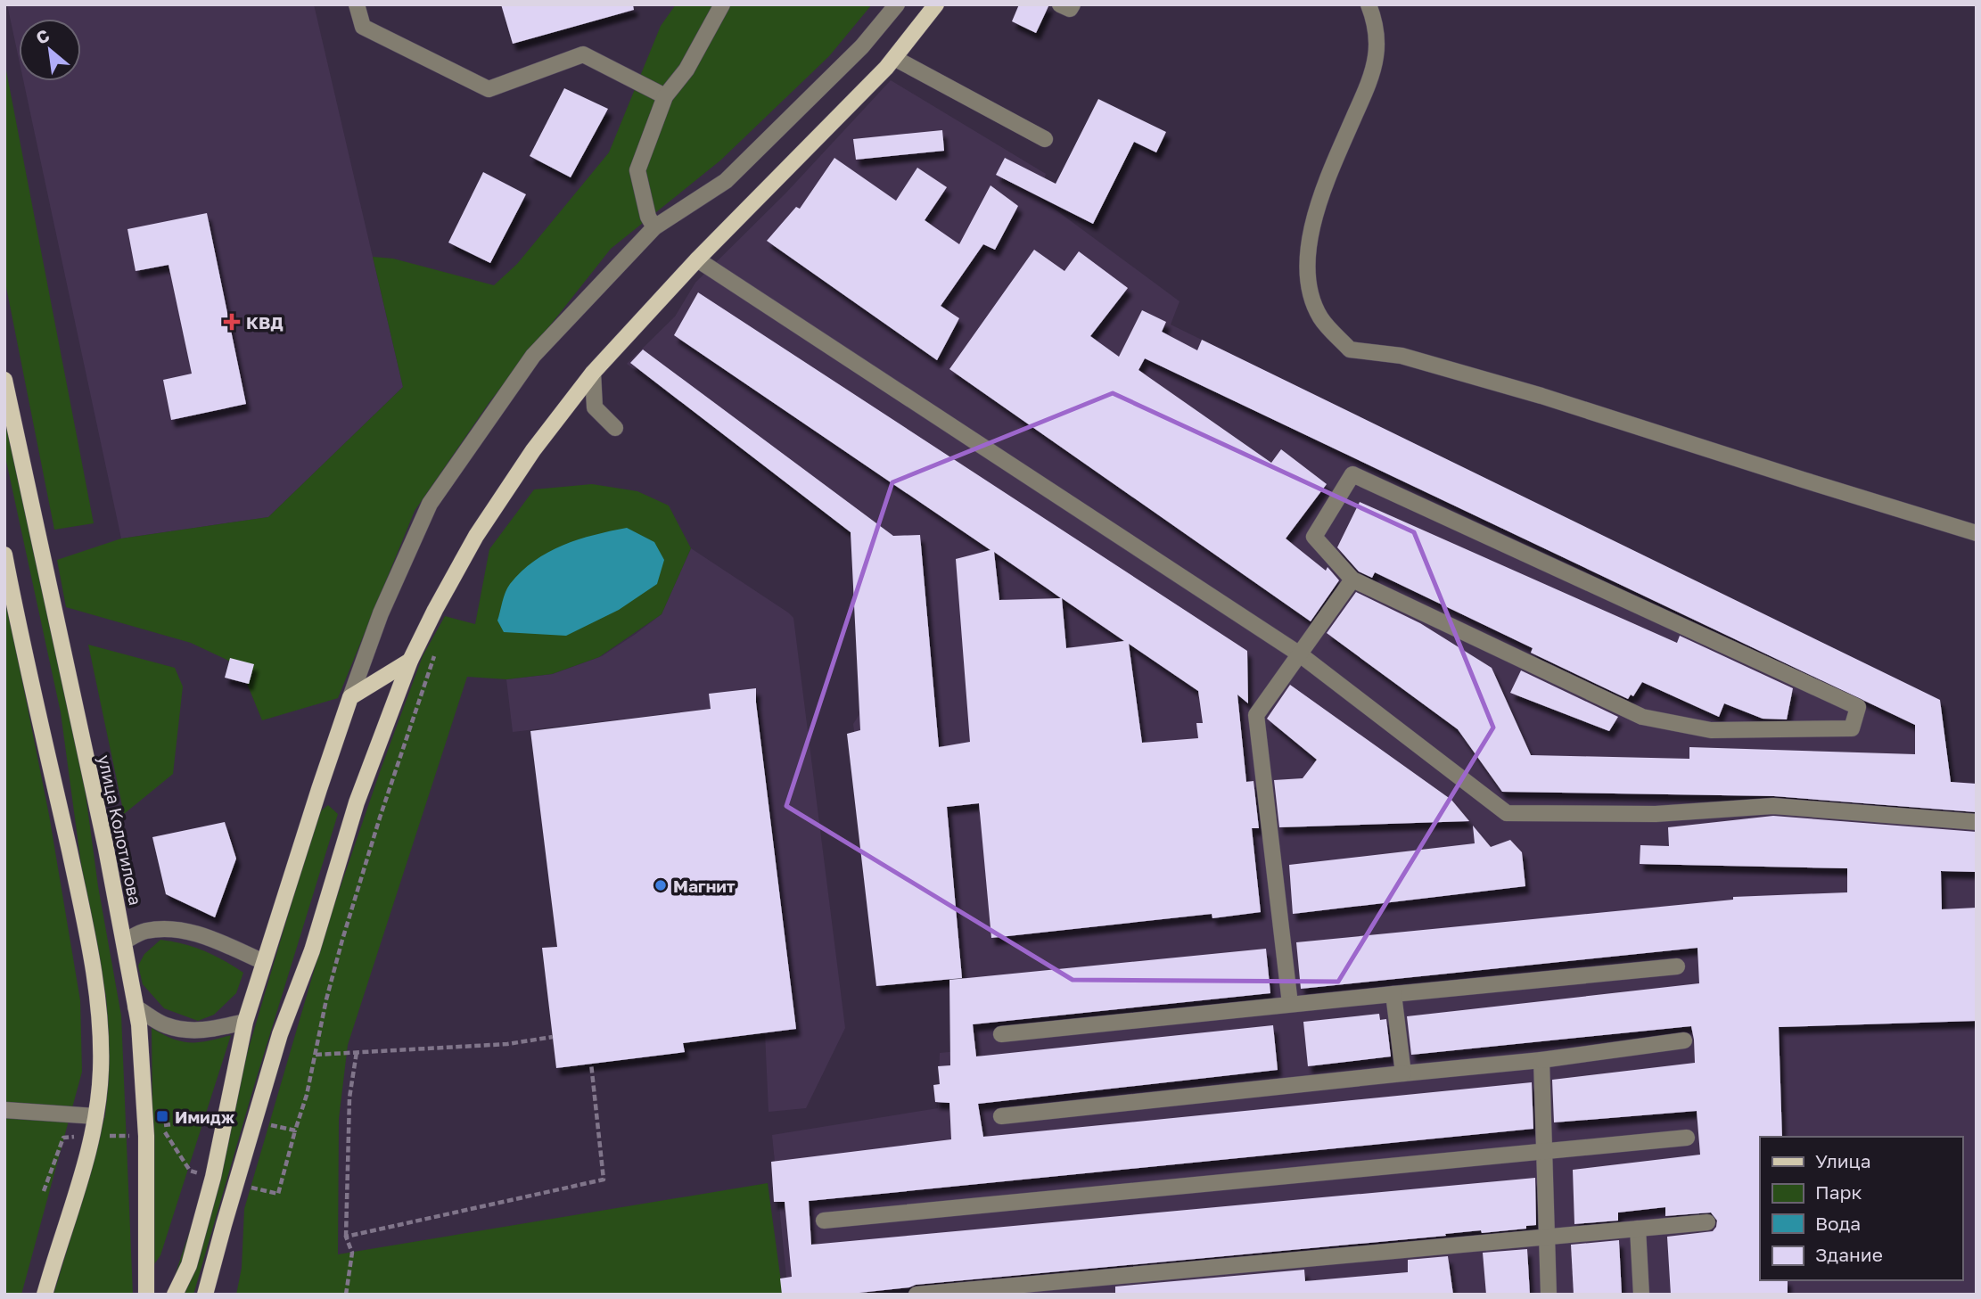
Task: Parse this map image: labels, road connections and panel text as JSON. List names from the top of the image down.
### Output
{
  "streets": {
    "main road": ["улица Колотилова"]
  },
  "places": {
    "health": ["КВД"],
    "other": ["Магнит"],
    "transit": ["Имидж"]
  },
  "legend": [
    "Улица",
    "Парк",
    "Вода",
    "Здание"
  ],
  "north": "top left"
}
